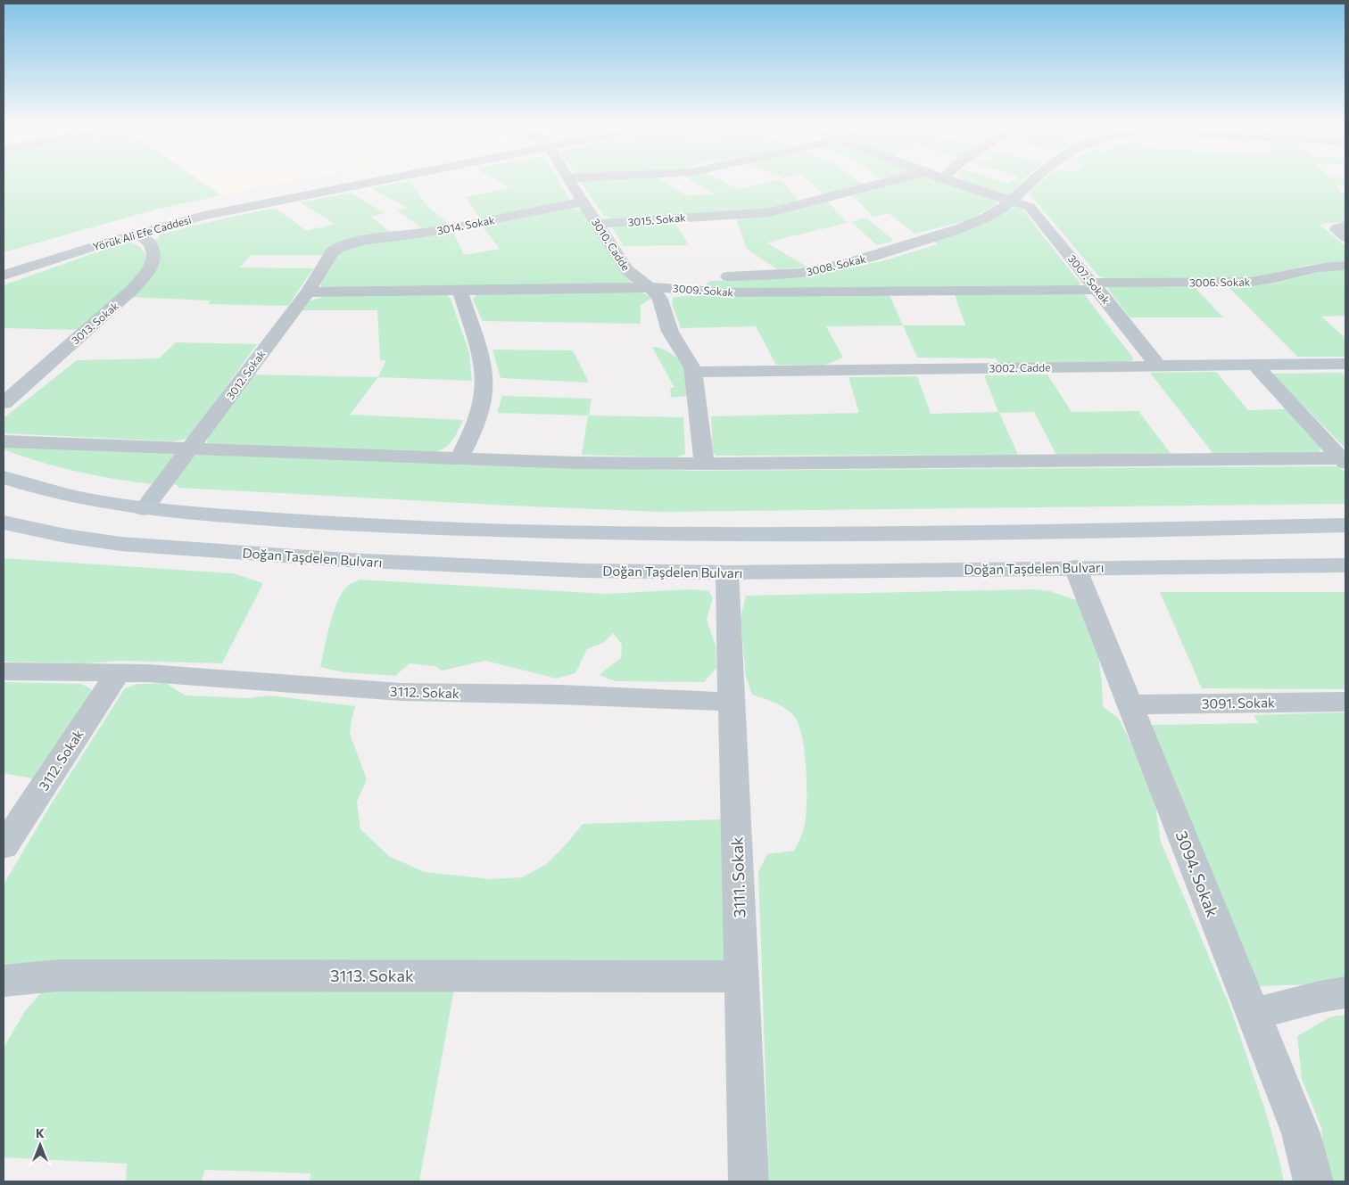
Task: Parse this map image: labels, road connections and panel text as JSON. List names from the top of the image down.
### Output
{
  "streets": {
    "main road": ["Doğan Taşdelen Bulvarı"],
    "street": [
      "3015. Sokak",
      "3014. Sokak",
      "Yörük Ali Efe Caddesi",
      "3010. Cadde",
      "3008. Sokak",
      "3007. Sokak",
      "3006. Sokak",
      "3009. Sokak",
      "3013. Sokak",
      "3002. Cadde",
      "3012. Sokak",
      "3112. Sokak",
      "3091. Sokak",
      "3094. Sokak",
      "3111. Sokak",
      "3113. Sokak"
    ]
  },
  "crossings": [
    ["3015. Sokak", "3010. Cadde"],
    ["3014. Sokak", "3010. Cadde"],
    ["3014. Sokak", "3012. Sokak"],
    ["Yörük Ali Efe Caddesi", "3013. Sokak"],
    ["3010. Cadde", "3008. Sokak"],
    ["3010. Cadde", "3009. Sokak"],
    ["3010. Cadde", "3002. Cadde"],
    ["3008. Sokak", "3007. Sokak"],
    ["3008. Sokak", "3009. Sokak"],
    ["3007. Sokak", "3006. Sokak"],
    ["3007. Sokak", "3009. Sokak"],
    ["3007. Sokak", "3002. Cadde"],
    ["3006. Sokak", "3009. Sokak"],
    ["3009. Sokak", "3012. Sokak"],
    ["Doğan Taşdelen Bulvarı", "3094. Sokak"],
    ["Doğan Taşdelen Bulvarı", "3111. Sokak"],
    ["3112. Sokak", "3111. Sokak"],
    ["3091. Sokak", "3094. Sokak"],
    ["3111. Sokak", "3113. Sokak"]
  ],
  "north": "top"
}
